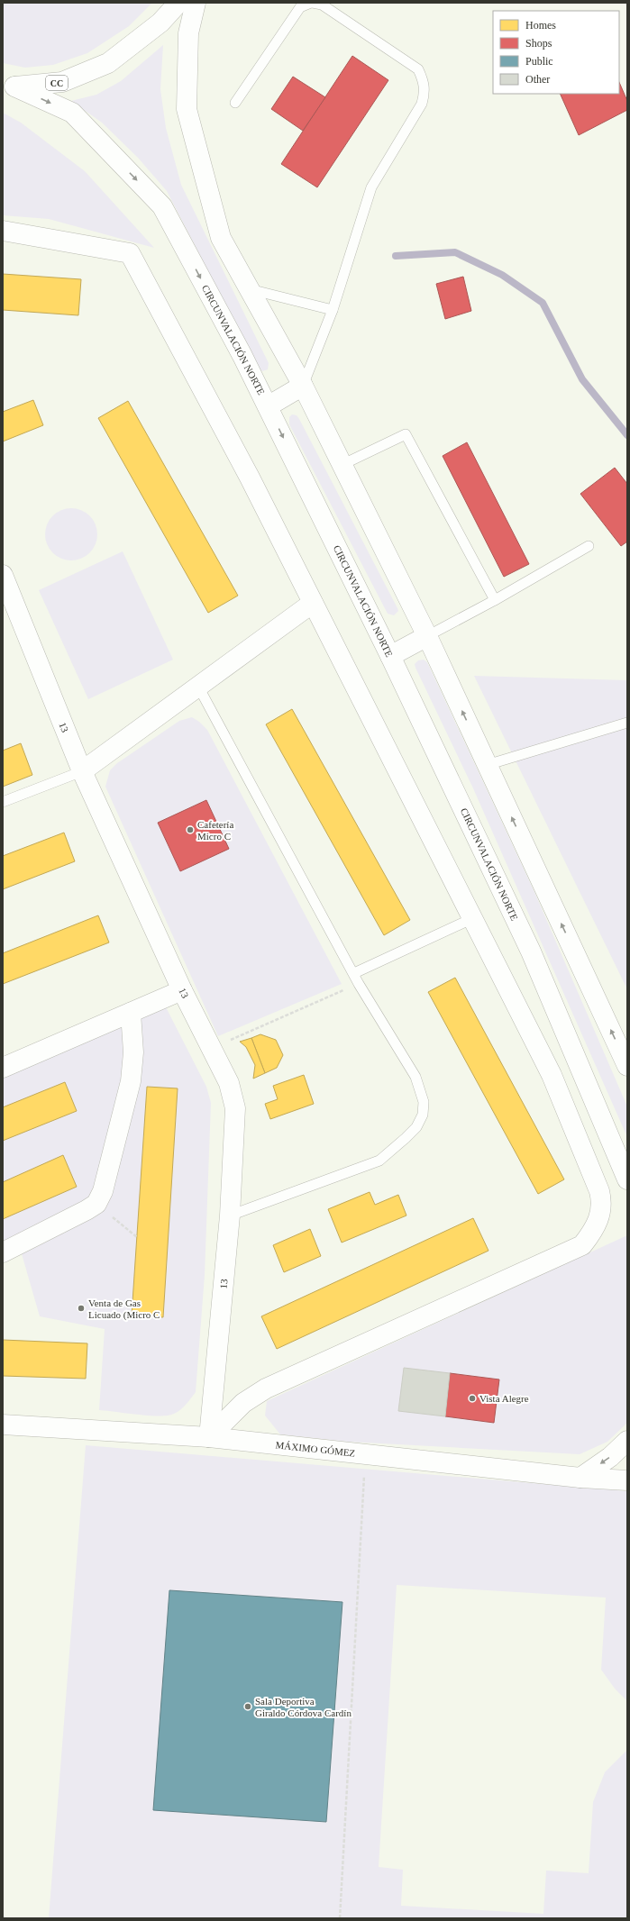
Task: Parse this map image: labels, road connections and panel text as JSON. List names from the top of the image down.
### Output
{
  "streets": {
    "main road": [
      "CC",
      "CIRCUNVALACIÓN NORTE",
      "13",
      "MÁXIMO GÓMEZ"
    ]
  },
  "crossings": [
    ["CC", "CIRCUNVALACIÓN NORTE"],
    ["13", "MÁXIMO GÓMEZ"]
  ],
  "places": [
    "Cafetería Micro C",
    "Venta de Gas Licuado (Micro C",
    "Vista Alegre",
    "Sala Deportiva Giraldo Córdova Cardín"
  ],
  "legend": [
    "Homes",
    "Shops",
    "Public",
    "Other"
  ]
}
